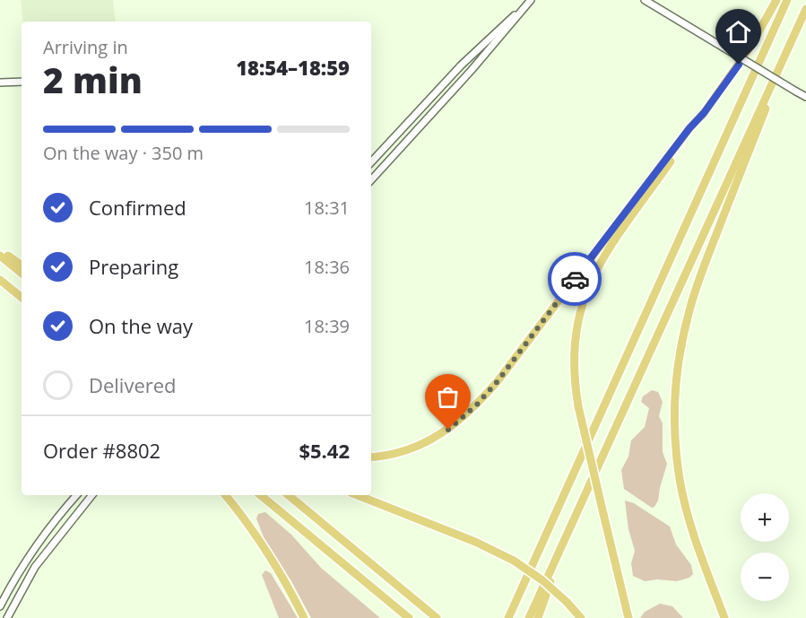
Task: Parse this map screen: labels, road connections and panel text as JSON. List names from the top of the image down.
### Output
{
  "page": {
    "heading": ["2 min", "Arriving in", "18:54–18:59"],
    "panel": ["Order #8802", "$5.42"],
    "bar": "On the way · 350 m",
    "list": [
      ["Confirmed", "18:31"],
      ["Preparing", "18:36"],
      ["On the way", "18:39"],
      "Delivered"
    ],
    "map_buttons": ["+", "−"]
  }
}
